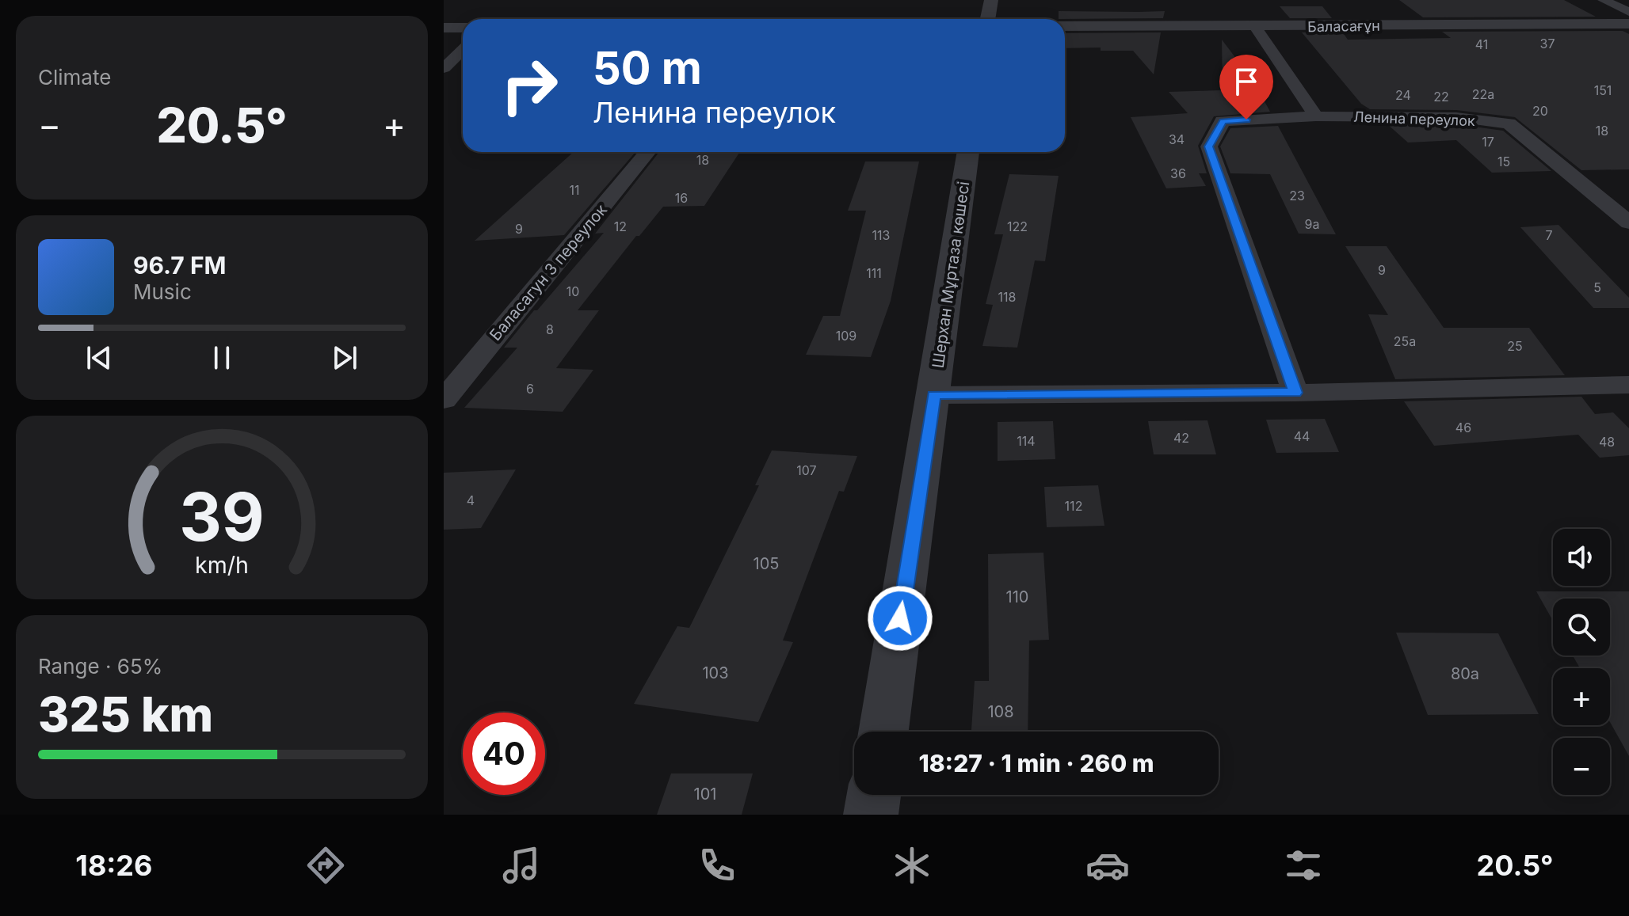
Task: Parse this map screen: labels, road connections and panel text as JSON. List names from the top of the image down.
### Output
{
  "streets": {
    "street": [
      "Баласағұн",
      "Ленина переулок",
      "Баласагун 3 переулок",
      "Шерхан Мұртаза көшесі"
    ]
  },
  "house_numbers": [
    "37",
    "41",
    "151",
    "22а",
    "24",
    "22",
    "20",
    "18",
    "34",
    "17",
    "18",
    "15",
    "36",
    "11",
    "23",
    "16",
    "9а",
    "12",
    "122",
    "9",
    "113",
    "7",
    "9",
    "111",
    "5",
    "10",
    "118",
    "8",
    "109",
    "25а",
    "25",
    "6",
    "46",
    "44",
    "42",
    "114",
    "48",
    "107",
    "4",
    "112",
    "105",
    "110",
    "103",
    "80а",
    "108",
    "101"
  ],
  "page": {
    "tile": [
      "Climate",
      ["Range · 65%", "325 km"]
    ],
    "turn": ["50 m", "Ленина переулок"],
    "heat": ["−", "20.5°", "+"],
    "song": ["96.7 FM", "Music"],
    "map_buttons": ["+", "−"],
    "limit": "40",
    "trip": "18:27 · 1 min · 260 m",
    "tabs": ["18:26", "20.5°"],
    "gauge": ["39", "km/h"]
  }
}
